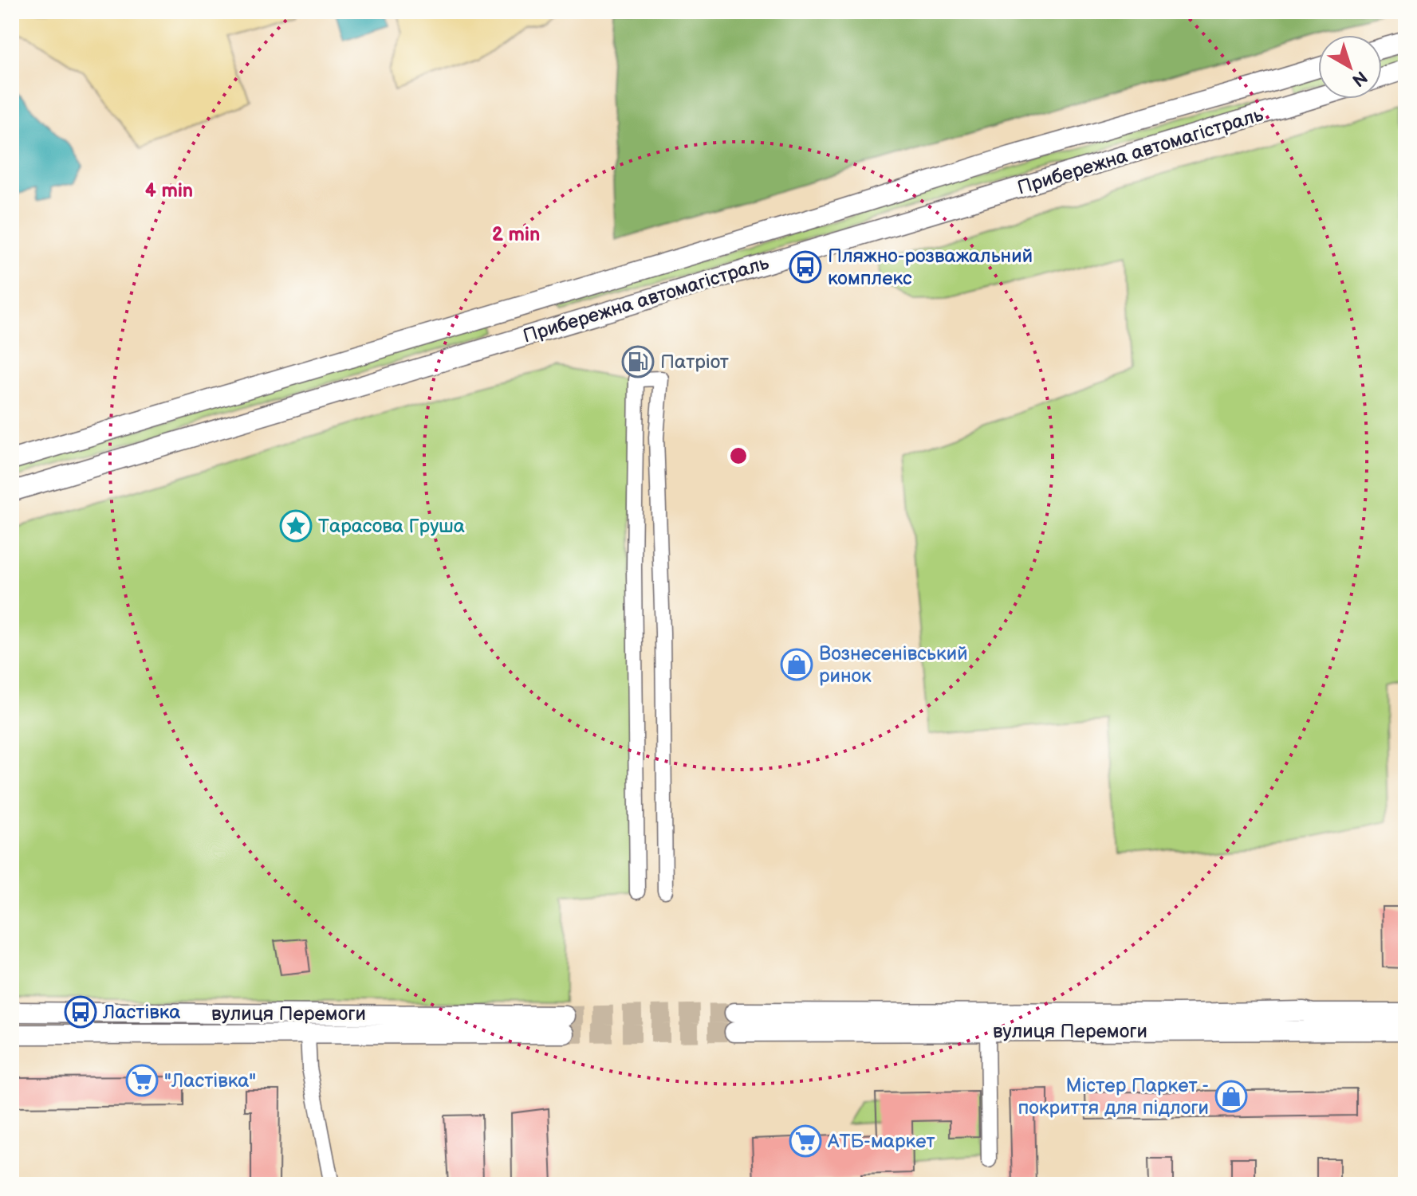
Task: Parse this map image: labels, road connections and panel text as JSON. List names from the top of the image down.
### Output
{
  "streets": {
    "main road": ["Прибережна автомагістраль", "вулиця Перемоги"]
  },
  "places": {
    "bus stop": ["Пляжно-розважальний комплекс", "Ластівка"],
    "fuel station": ["Патріот"],
    "place": ["Тарасова Груша"],
    "shop": ["Вознесенівський ринок", "Містер Паркет - покриття для підлоги"],
    "supermarket": ["\"Ластівка\"", "АТБ-маркет"]
  },
  "north": "bottom right",
  "rings": ["4 min", "2 min"]
}
